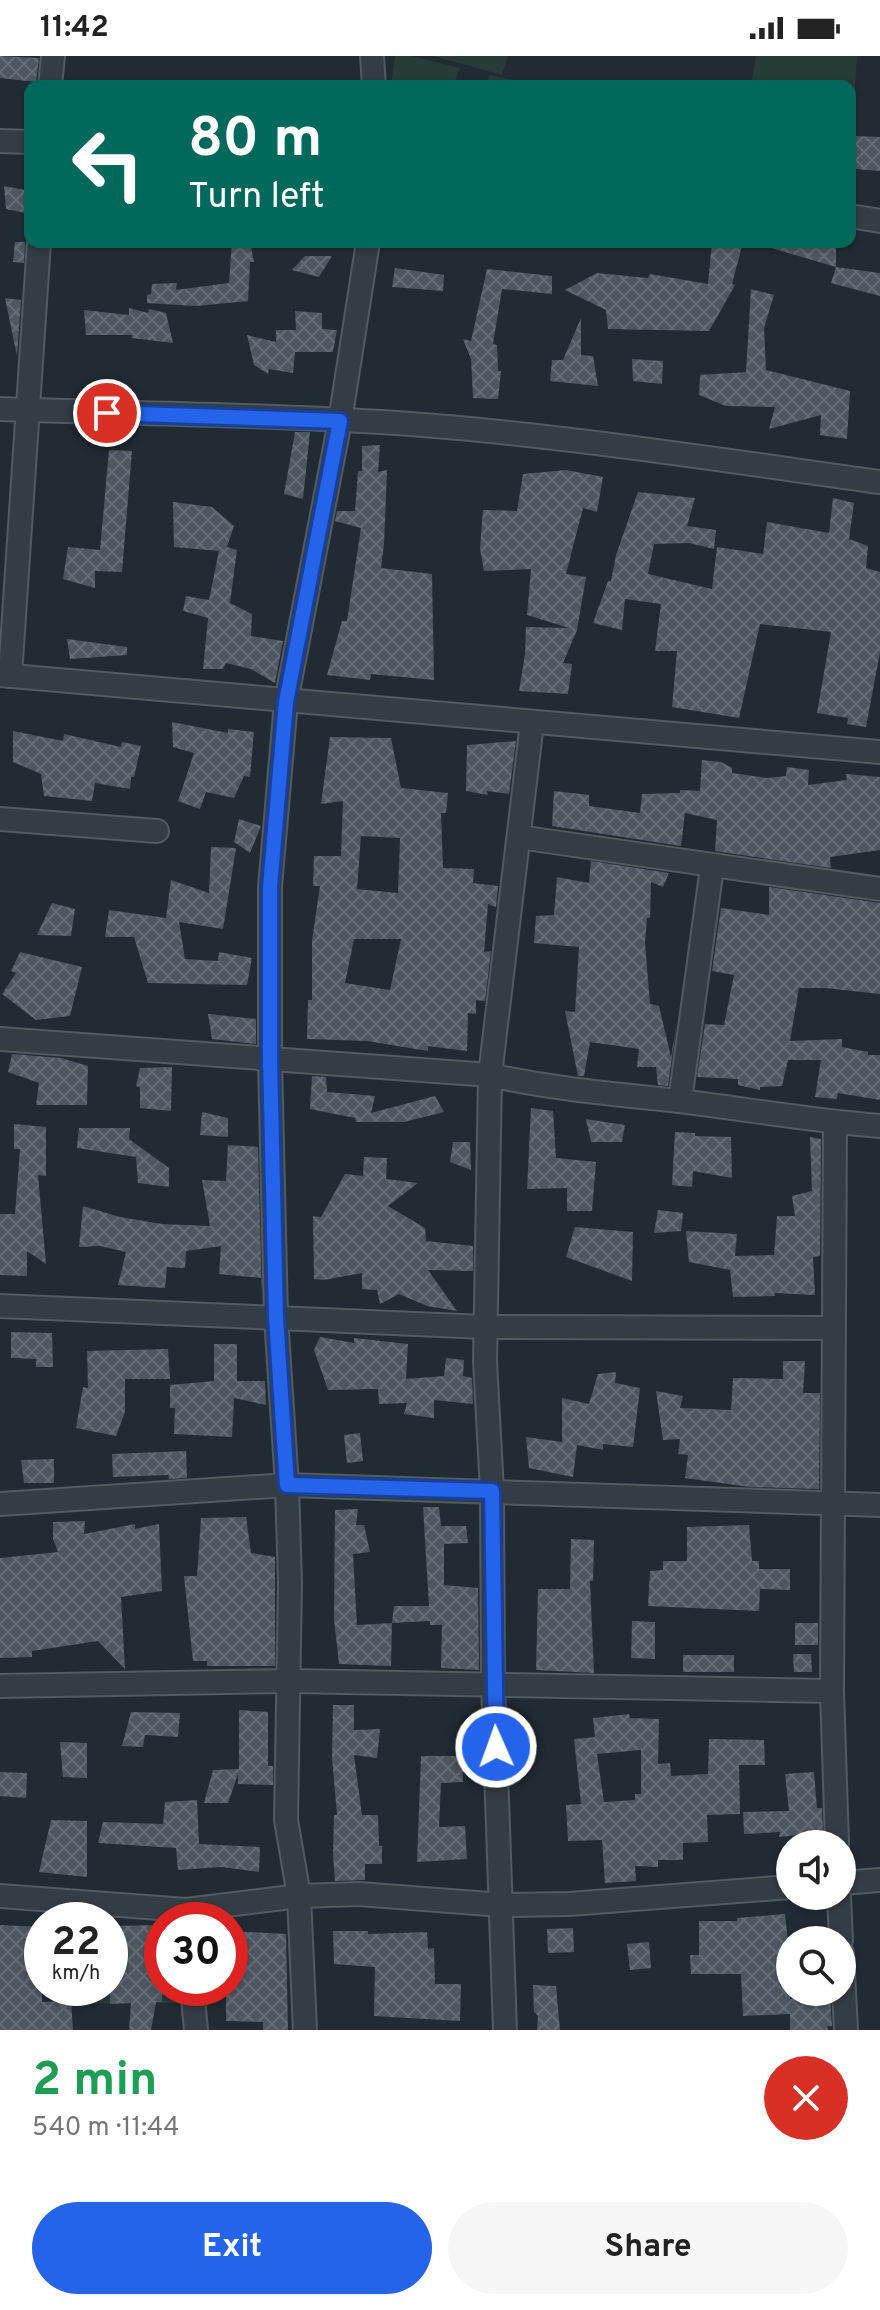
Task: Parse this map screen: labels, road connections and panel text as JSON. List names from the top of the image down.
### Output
{
  "page": {
    "status": "11:42",
    "turn": ["80 m", "Turn left"],
    "speed": "22 km/h",
    "limit": "30",
    "heading": ["2 min", "540 m · 11:44"],
    "buttons": ["Exit", "Share"]
  }
}
